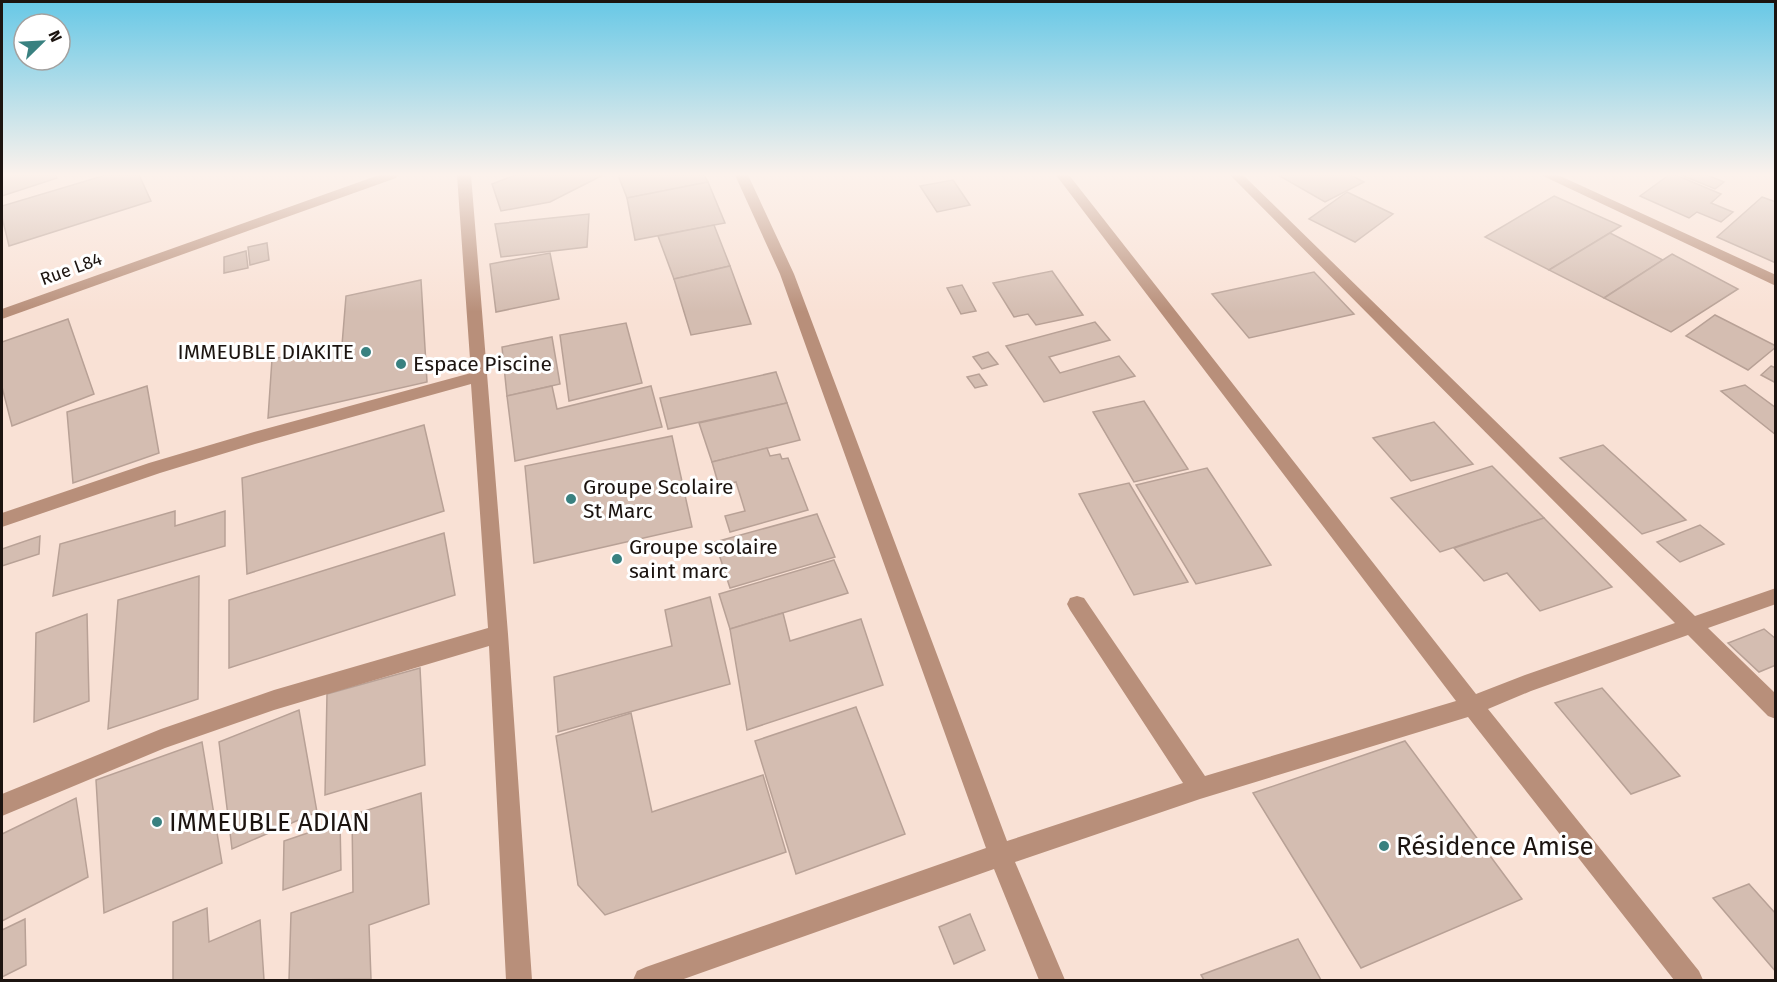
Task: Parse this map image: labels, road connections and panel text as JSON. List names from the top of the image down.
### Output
{
  "streets": {
    "street": ["Rue L84"]
  },
  "places": [
    "IMMEUBLE DIAKITE",
    "Espace Piscine",
    "Groupe Scolaire St Marc",
    "Groupe scolaire saint marc",
    "IMMEUBLE ADIAN",
    "Résidence Amise"
  ],
  "north": "top right"
}
